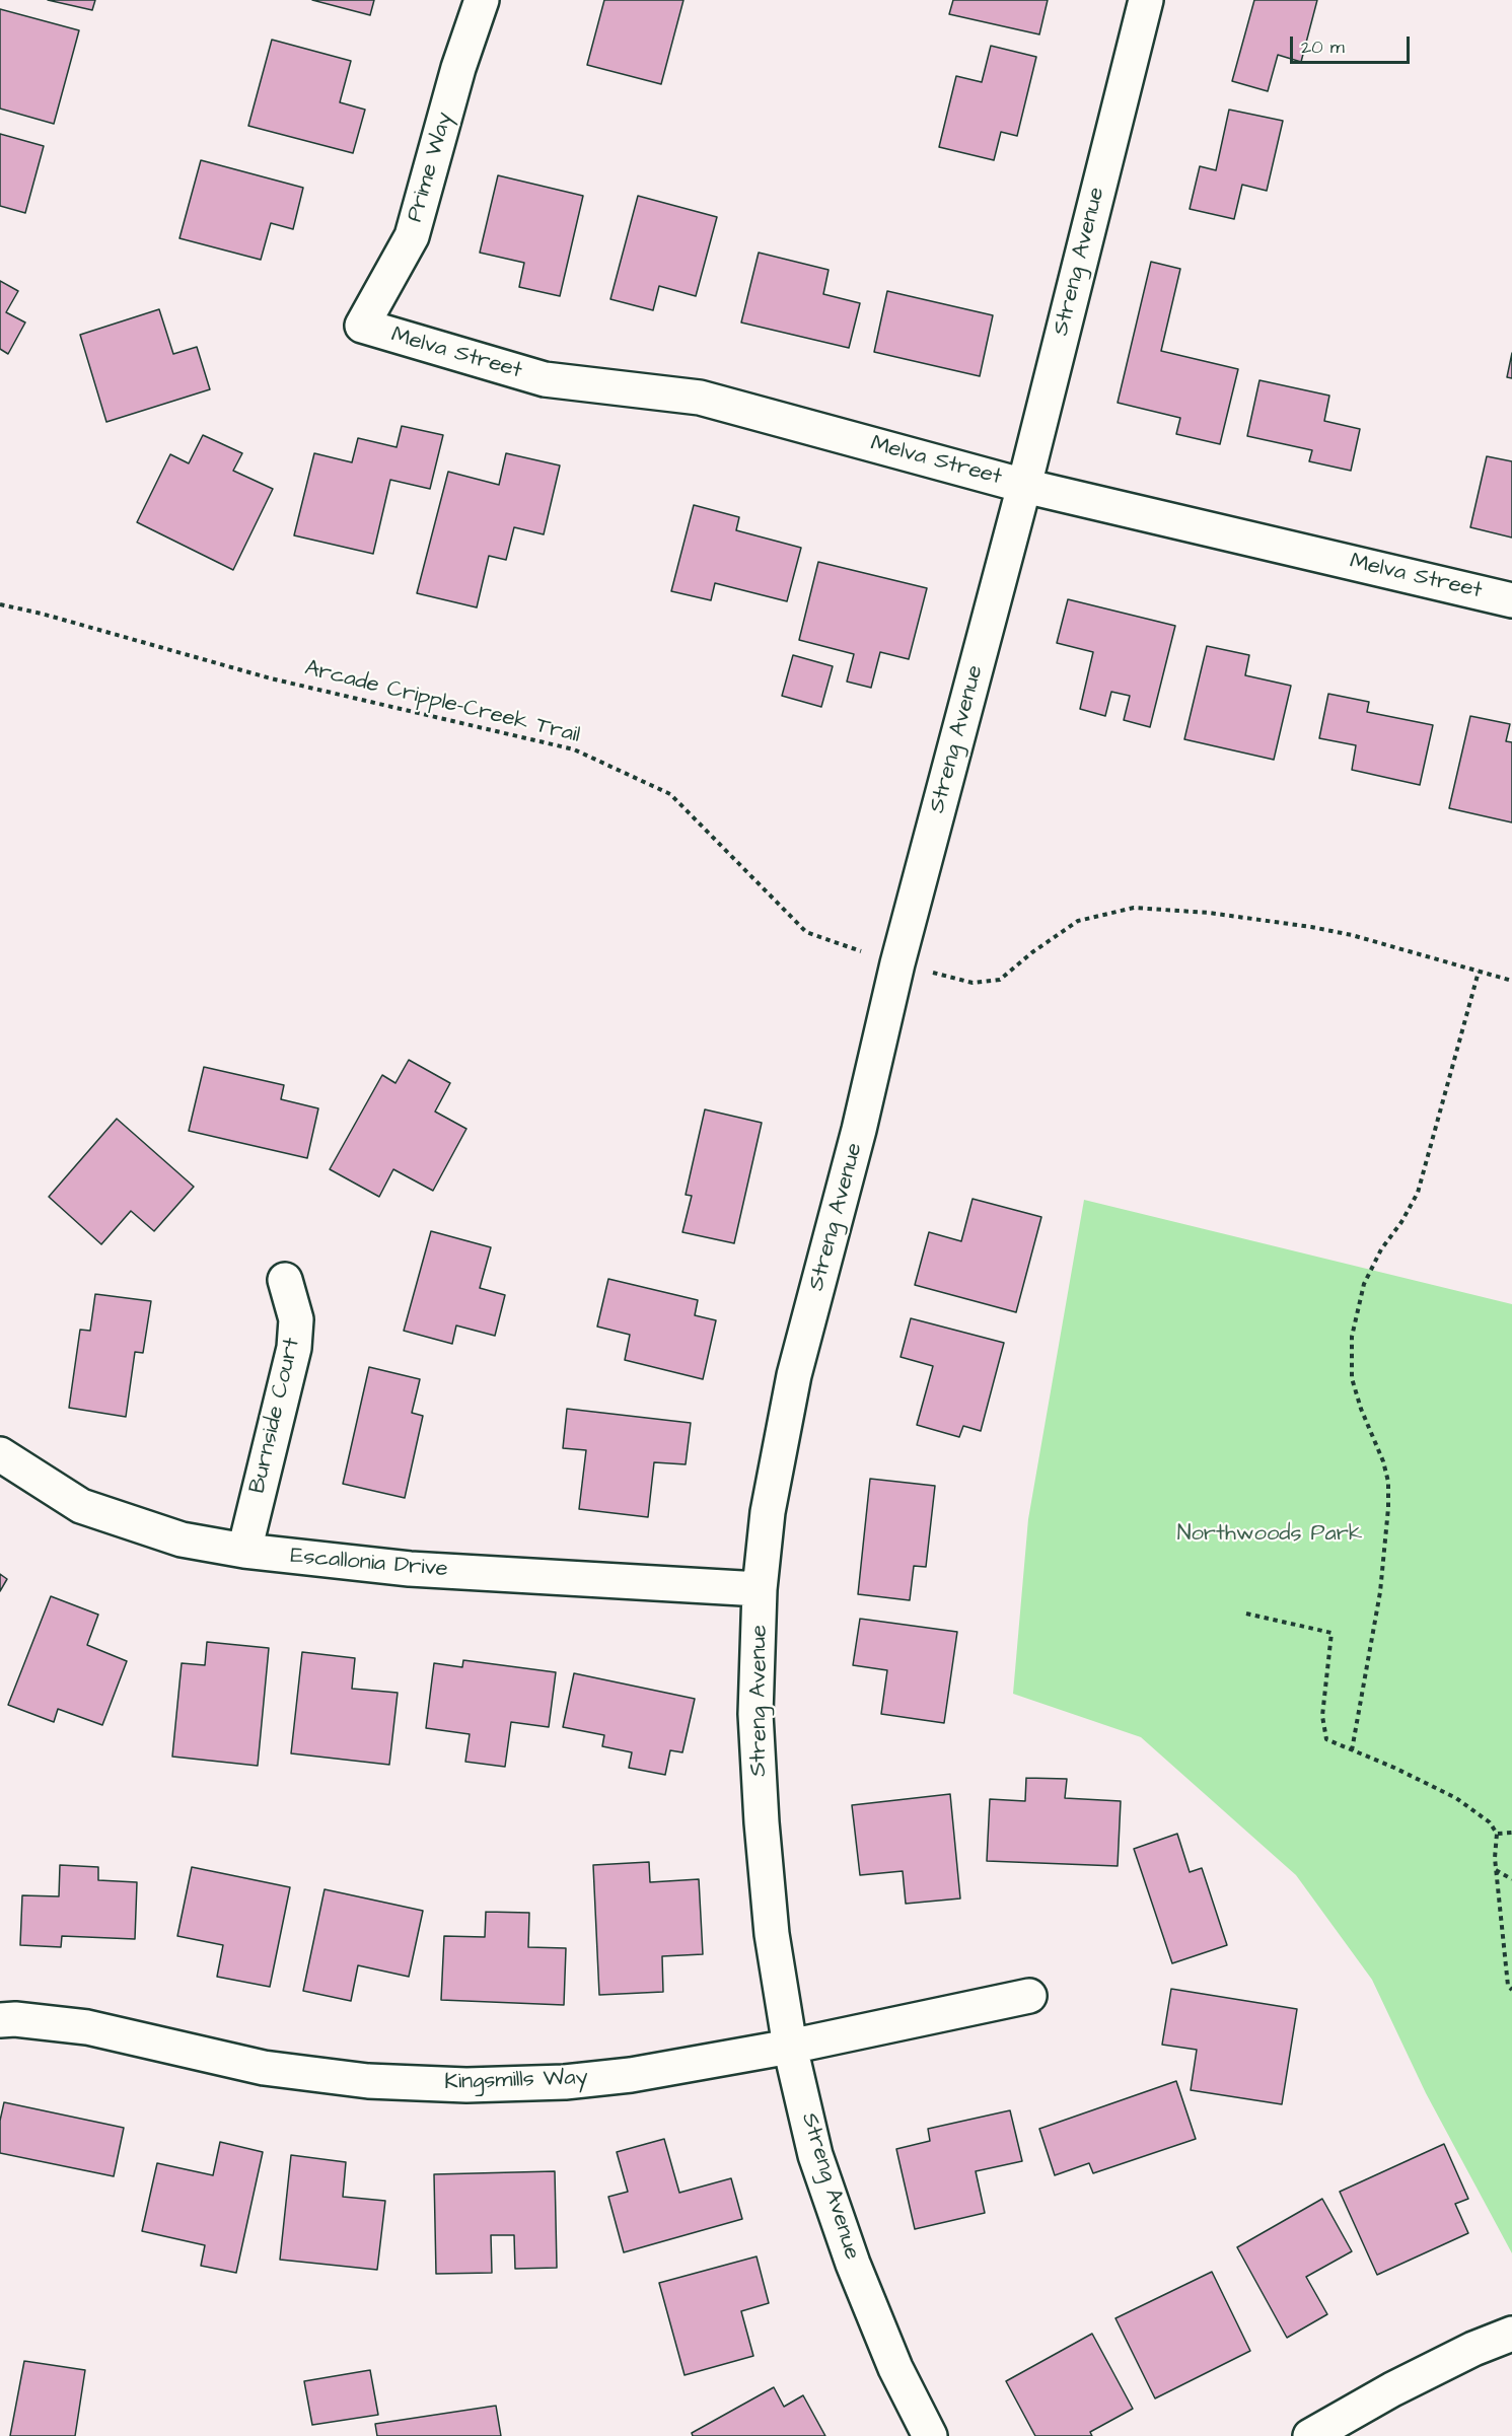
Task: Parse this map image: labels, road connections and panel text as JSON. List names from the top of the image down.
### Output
{
  "streets": {
    "street": [
      "Prime Way",
      "Streng Avenue",
      "Melva Street",
      "Burnside Court",
      "Escallonia Drive",
      "Kingsmills Way"
    ],
    "path": ["Arcade Cripple-Creek Trail"]
  },
  "crossings": [
    ["Prime Way", "Melva Street"],
    ["Streng Avenue", "Melva Street"],
    ["Streng Avenue", "Arcade Cripple-Creek Trail"],
    ["Streng Avenue", "Escallonia Drive"],
    ["Streng Avenue", "Kingsmills Way"],
    ["Burnside Court", "Escallonia Drive"]
  ],
  "parks": ["Northwoods Park"],
  "scale_bar": "20 m"
}
